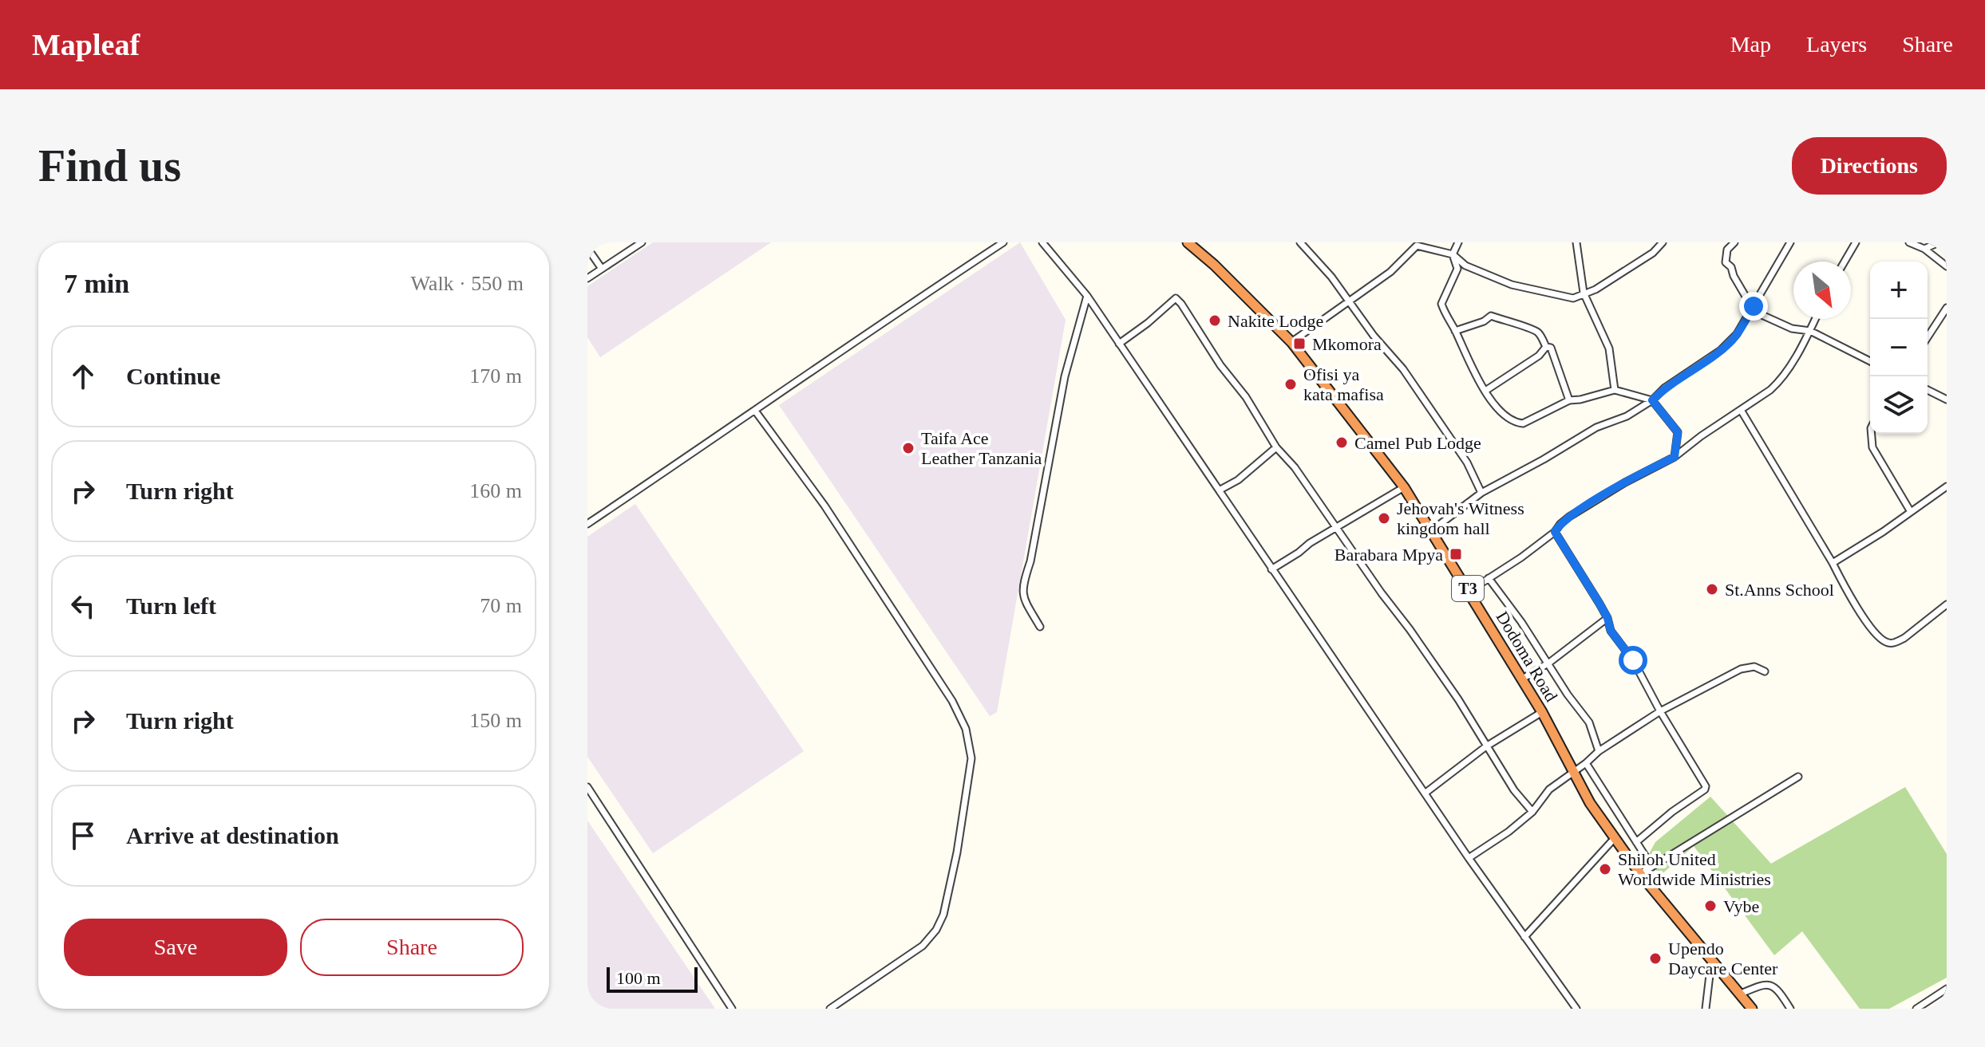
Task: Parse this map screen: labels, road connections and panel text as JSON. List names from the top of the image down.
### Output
{
  "streets": {
    "highway": ["T3", "Dodoma Road"]
  },
  "places": {
    "other": [
      "Nakite Lodge",
      "Ofisi ya kata mafisa",
      "Camel Pub Lodge",
      "Taifa Ace Leather Tanzania",
      "Jehovah's Witness kingdom hall",
      "St.Anns School",
      "Shiloh United Worldwide Ministries",
      "Vybe",
      "Upendo Daycare Center"
    ],
    "transit": ["Mkomora", "Barabara Mpya"]
  },
  "scale_bar": "100 m",
  "north": "bottom right",
  "page": {
    "header": "Mapleaf",
    "nav": ["Map", "Layers", "Share"],
    "buttons": [
      "Directions",
      ["Save", "Share"]
    ],
    "title": "Find us",
    "heading": ["7 min", "Walk · 550 m"],
    "map_buttons": ["+", "−"],
    "list": [
      ["Continue", "170 m"],
      ["Turn right", "160 m"],
      ["Turn left", "70 m"],
      ["Turn right", "150 m"],
      "Arrive at destination"
    ],
    "scale": "100 m"
  }
}
